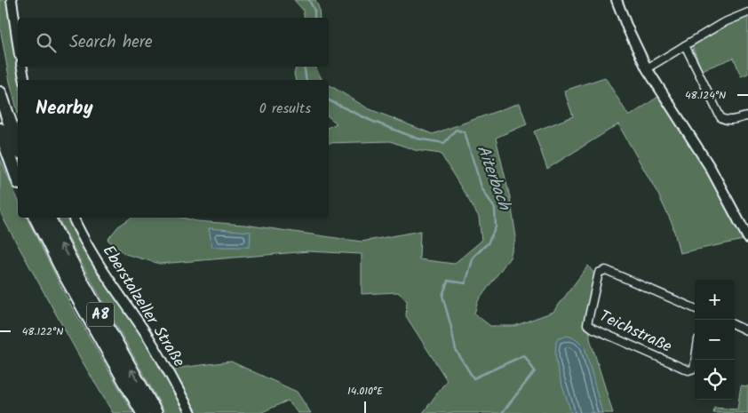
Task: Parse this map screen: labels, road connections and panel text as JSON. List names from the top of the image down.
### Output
{
  "streets": {
    "highway": ["A8"],
    "street": ["Eberstalzeller Straße", "Teichstraße"]
  },
  "water": ["Aiterbach"],
  "page": {
    "search": "Search here",
    "heading": ["Nearby", "0 results"],
    "map_buttons": ["+", "−"]
  },
  "coordinates": ["48.124°N", "48.122°N", "14.010°E"]
}
